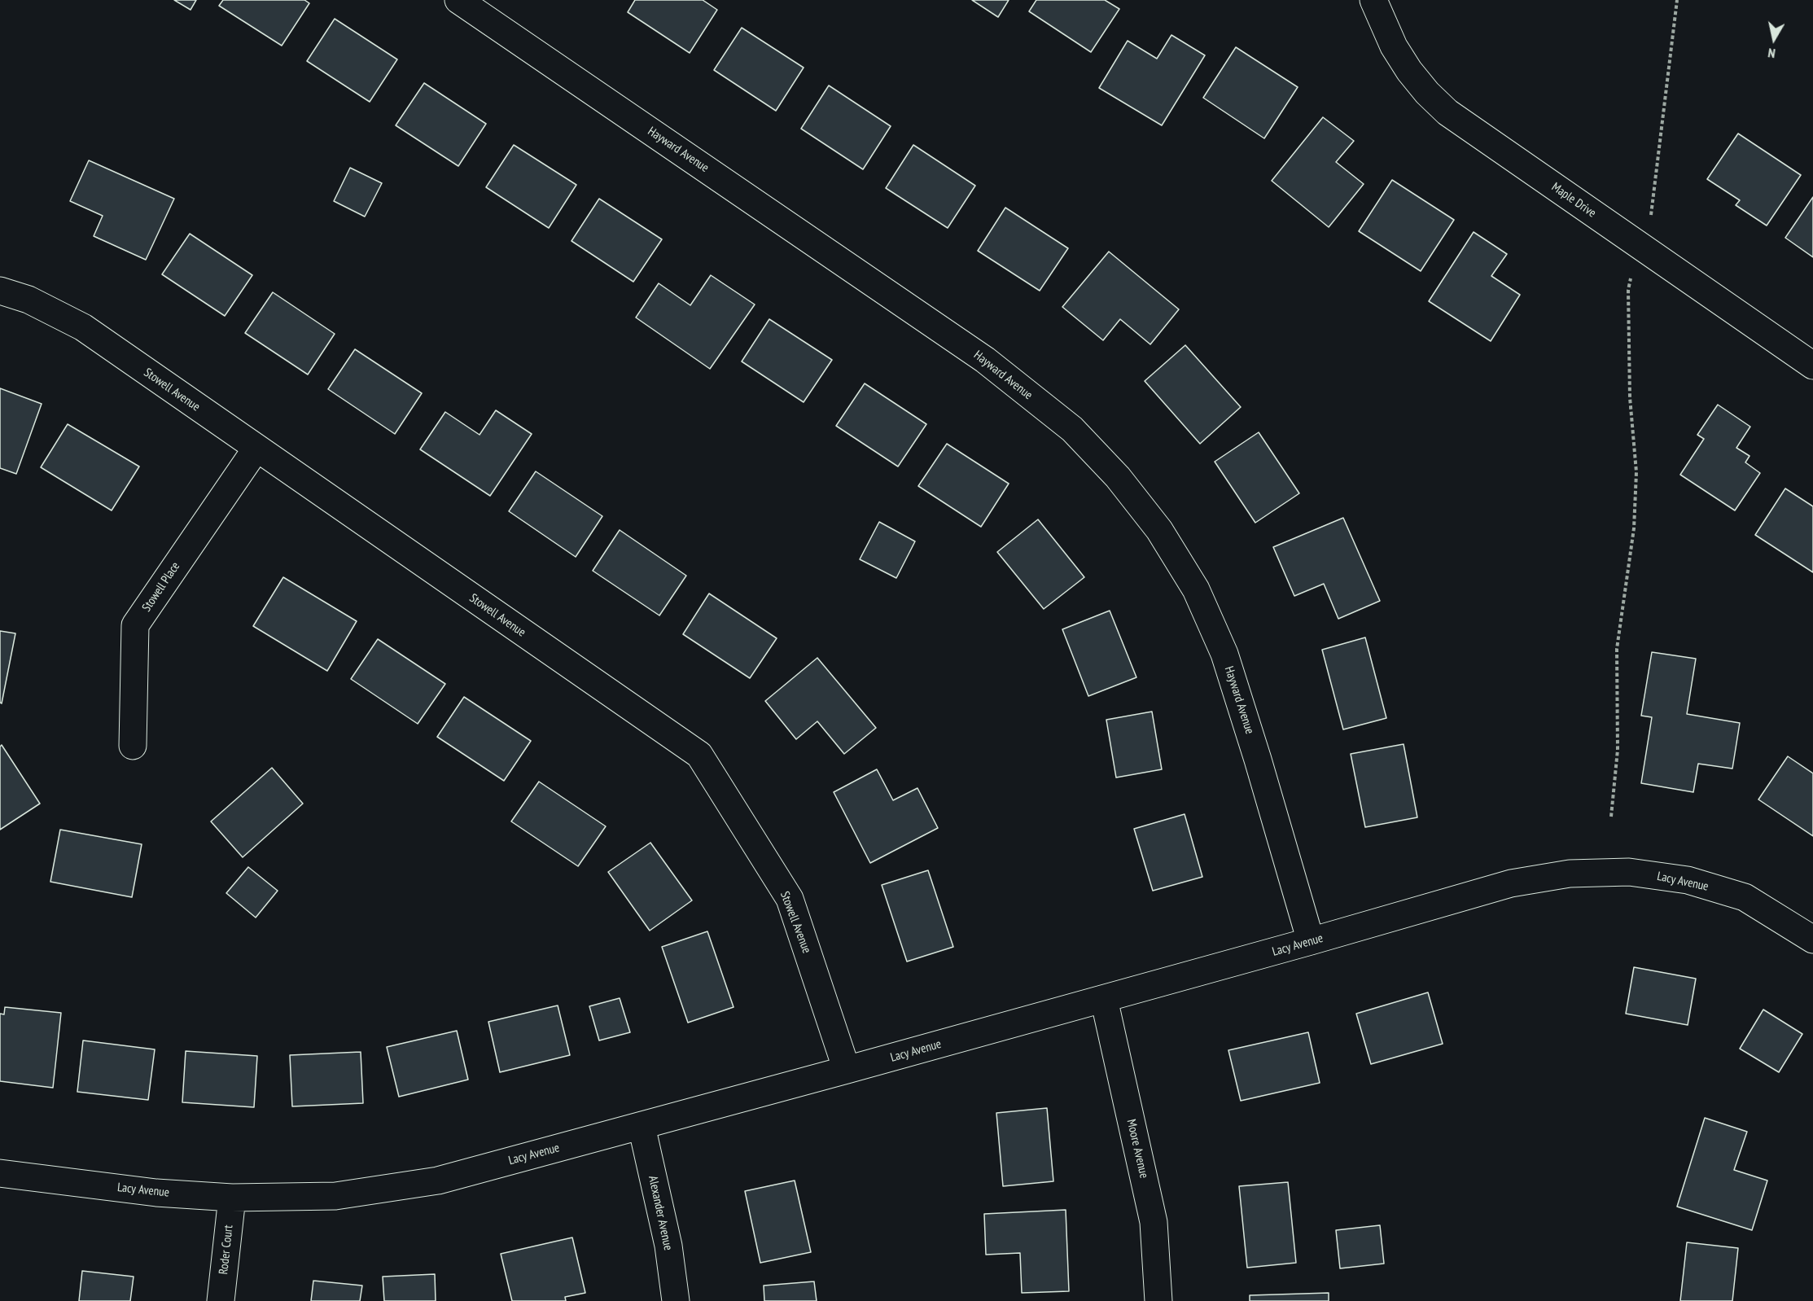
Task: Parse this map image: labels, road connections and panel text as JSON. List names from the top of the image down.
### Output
{
  "streets": {
    "street": [
      "Hayward Avenue",
      "Maple Drive",
      "Stowell Avenue",
      "Stowell Place",
      "Lacy Avenue",
      "Moore Avenue",
      "Alexander Avenue",
      "Roder Court"
    ]
  },
  "crossings": [
    ["Hayward Avenue", "Lacy Avenue"],
    ["Stowell Avenue", "Stowell Place"],
    ["Stowell Avenue", "Lacy Avenue"],
    ["Lacy Avenue", "Moore Avenue"],
    ["Lacy Avenue", "Alexander Avenue"],
    ["Lacy Avenue", "Roder Court"]
  ],
  "north": "bottom"
}
